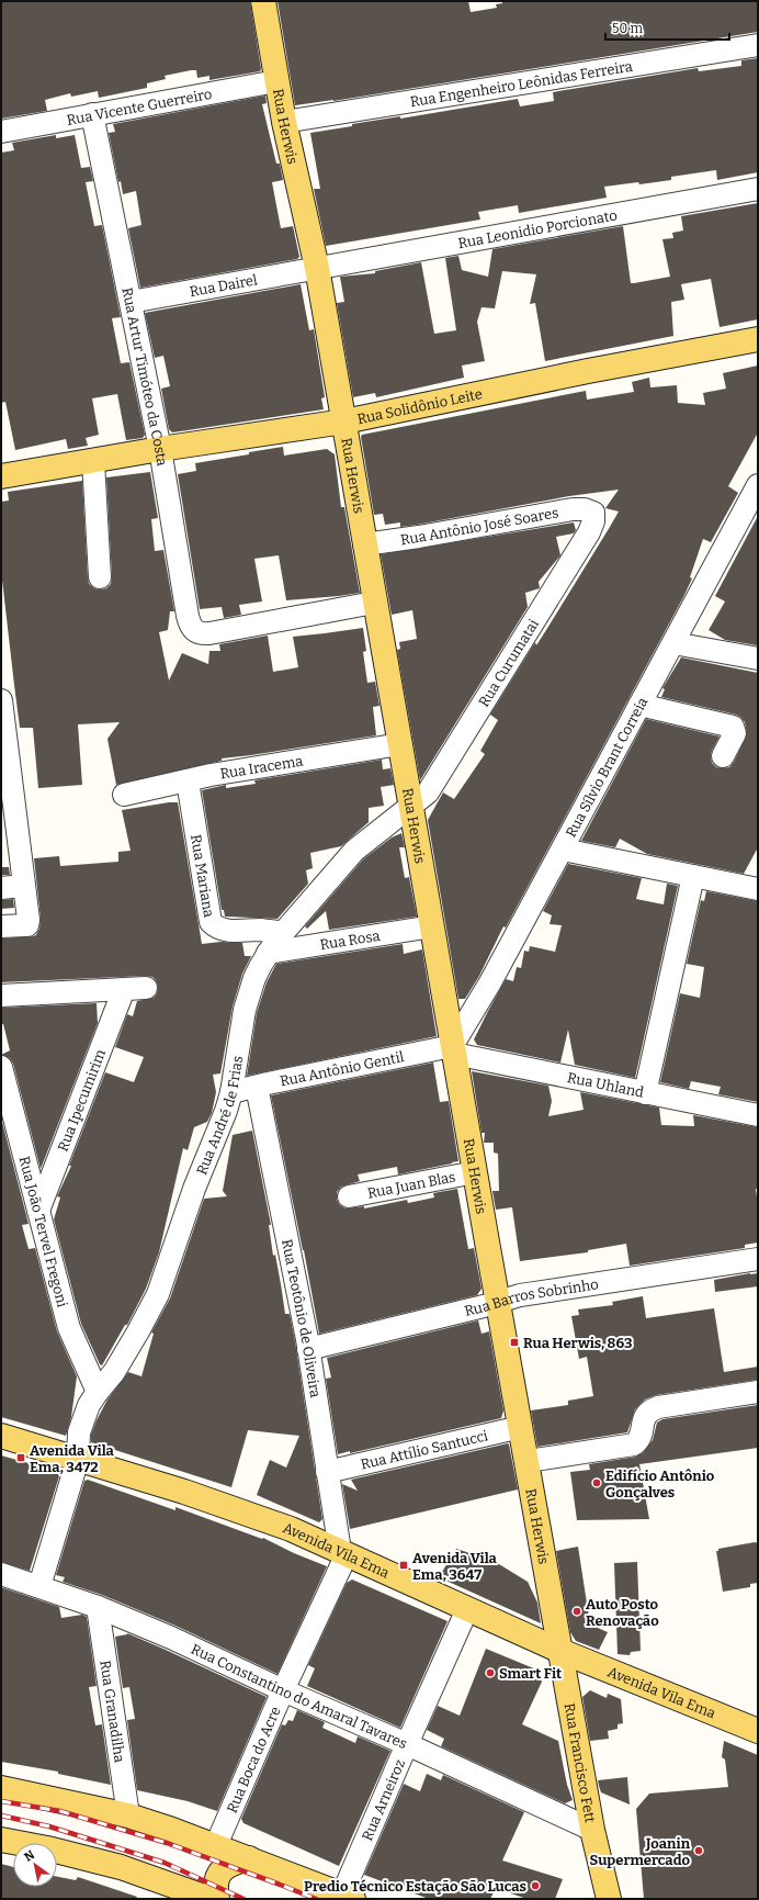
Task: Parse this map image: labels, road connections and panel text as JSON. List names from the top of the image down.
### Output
{
  "streets": {
    "main road": [
      "Rua Herwis",
      "Rua Solidônio Leite",
      "Avenida Vila Ema",
      "Rua Francisco Fett"
    ],
    "street": [
      "Rua Engenheiro Leônidas Ferreira",
      "Rua Vicente Guerreiro",
      "Rua Leonidio Porcionato",
      "Rua Dairel",
      "Rua Artur Timóteo da Costa",
      "Rua Antônio José Soares",
      "Rua Curumatai",
      "Rua Iracema",
      "Rua Sílvio Brant Correia",
      "Rua Mariana",
      "Rua Rosa",
      "Rua Antônio Gentil",
      "Rua Uhland",
      "Rua Ipecumirim",
      "Rua André de Frias",
      "Rua Juan Blas",
      "Rua João Tervel Fregoni",
      "Rua Barros Sobrinho",
      "Rua Teotônio de Oliveira",
      "Rua Attílio Santucci",
      "Rua Constantino do Amaral Tavares",
      "Rua Granadilha",
      "Rua Boca do Acre",
      "Rua Arneiroz"
    ]
  },
  "crossings": [
    ["Rua Engenheiro Leônidas Ferreira", "Rua Herwis"],
    ["Rua Vicente Guerreiro", "Rua Herwis"],
    ["Rua Vicente Guerreiro", "Rua Artur Timóteo da Costa"],
    ["Rua Herwis", "Rua Leonidio Porcionato"],
    ["Rua Herwis", "Rua Dairel"],
    ["Rua Herwis", "Rua Artur Timóteo da Costa"],
    ["Rua Herwis", "Rua Solidônio Leite"],
    ["Rua Herwis", "Rua Antônio José Soares"],
    ["Rua Herwis", "Rua Curumatai"],
    ["Rua Herwis", "Rua Iracema"],
    ["Rua Herwis", "Rua Sílvio Brant Correia"],
    ["Rua Herwis", "Rua Rosa"],
    ["Rua Herwis", "Rua Antônio Gentil"],
    ["Rua Herwis", "Rua Uhland"],
    ["Rua Herwis", "Rua André de Frias"],
    ["Rua Herwis", "Rua Juan Blas"],
    ["Rua Herwis", "Rua Barros Sobrinho"],
    ["Rua Herwis", "Rua Attílio Santucci"],
    ["Rua Herwis", "Avenida Vila Ema"],
    ["Rua Herwis", "Rua Francisco Fett"],
    ["Rua Leonidio Porcionato", "Rua Dairel"],
    ["Rua Dairel", "Rua Artur Timóteo da Costa"],
    ["Rua Artur Timóteo da Costa", "Rua Solidônio Leite"],
    ["Rua Antônio José Soares", "Rua Curumatai"],
    ["Rua Curumatai", "Rua André de Frias"],
    ["Rua Iracema", "Rua Mariana"],
    ["Rua Sílvio Brant Correia", "Rua Antônio Gentil"],
    ["Rua Sílvio Brant Correia", "Rua Uhland"],
    ["Rua Mariana", "Rua André de Frias"],
    ["Rua Rosa", "Rua André de Frias"],
    ["Rua Antônio Gentil", "Rua Uhland"],
    ["Rua Antônio Gentil", "Rua André de Frias"],
    ["Rua Antônio Gentil", "Rua Teotônio de Oliveira"],
    ["Rua Ipecumirim", "Rua João Tervel Fregoni"],
    ["Rua André de Frias", "Rua João Tervel Fregoni"],
    ["Rua André de Frias", "Avenida Vila Ema"],
    ["Rua André de Frias", "Rua Constantino do Amaral Tavares"],
    ["Rua Barros Sobrinho", "Rua Teotônio de Oliveira"],
    ["Rua Teotônio de Oliveira", "Rua Attílio Santucci"],
    ["Rua Teotônio de Oliveira", "Avenida Vila Ema"],
    ["Rua Teotônio de Oliveira", "Rua Boca do Acre"],
    ["Avenida Vila Ema", "Rua Boca do Acre"],
    ["Avenida Vila Ema", "Rua Francisco Fett"],
    ["Avenida Vila Ema", "Rua Arneiroz"],
    ["Rua Constantino do Amaral Tavares", "Rua Granadilha"],
    ["Rua Constantino do Amaral Tavares", "Rua Boca do Acre"],
    ["Rua Constantino do Amaral Tavares", "Rua Francisco Fett"],
    ["Rua Constantino do Amaral Tavares", "Rua Arneiroz"]
  ],
  "places": {
    "transit": ["Rua Herwis, 863", "Avenida Vila Ema, 3472", "Avenida Vila Ema, 3647"],
    "other": [
      "Edifício Antônio Gonçalves",
      "Auto Posto Renovação",
      "Smart Fit",
      "Joanin Supermercado",
      "Predio Técnico Estação São Lucas"
    ]
  },
  "scale_bar": "50 m",
  "north": "top left"
}
